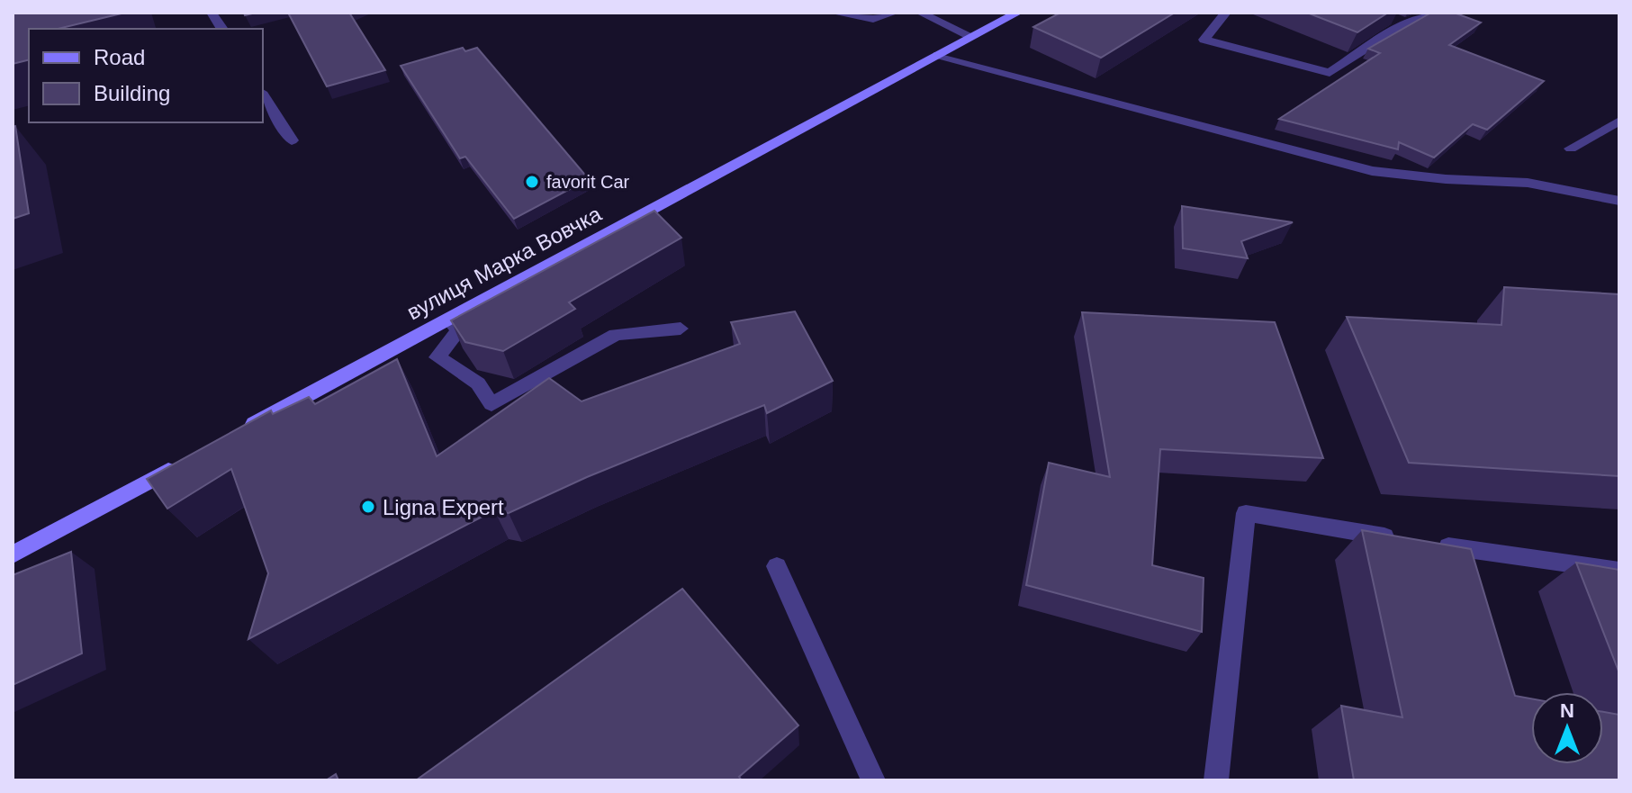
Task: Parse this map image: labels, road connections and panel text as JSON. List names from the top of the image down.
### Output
{
  "streets": {
    "main road": ["вулиця Марка Вовчка"]
  },
  "places": ["favorit Car", "Ligna Expert"],
  "legend": ["Road", "Building"],
  "north": "top"
}
